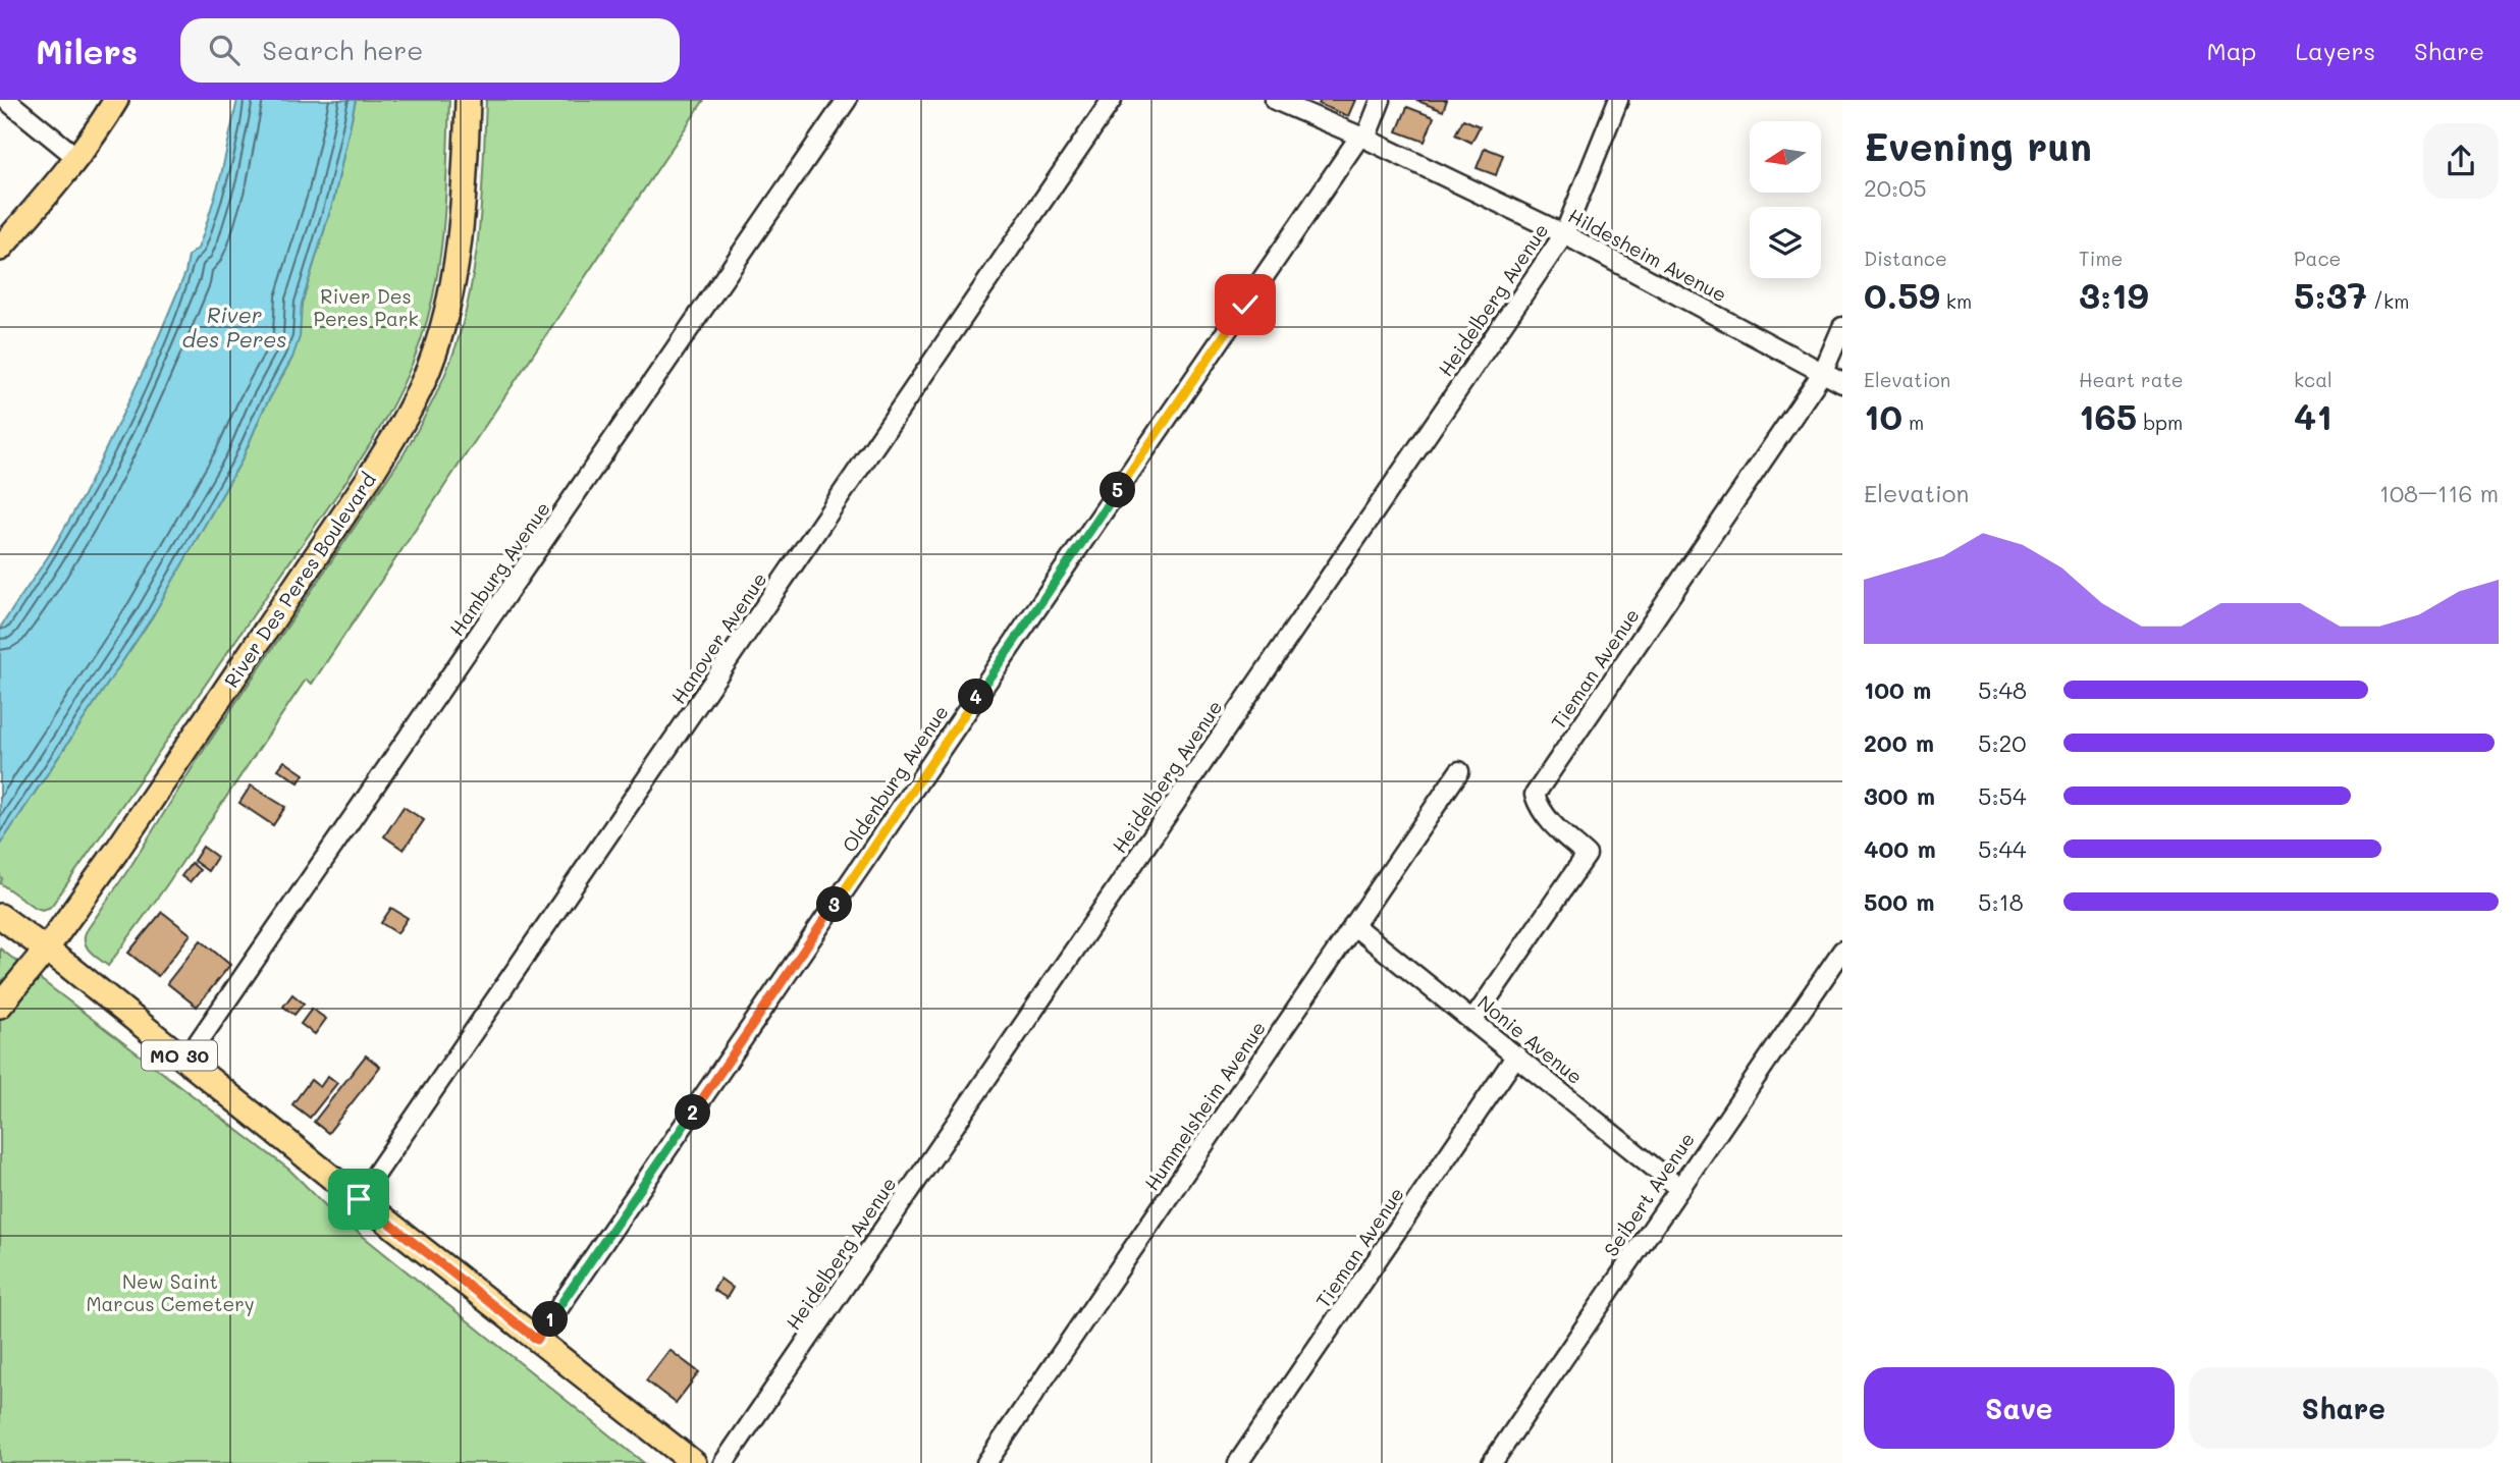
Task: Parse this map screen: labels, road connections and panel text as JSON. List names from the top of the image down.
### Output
{
  "streets": {
    "main road": ["River Des Peres Boulevard", "MO 30"],
    "street": [
      "Hildesheim Avenue",
      "Heidelberg Avenue",
      "Hamburg Avenue",
      "Hanover Avenue",
      "Tieman Avenue",
      "Oldenburg Avenue",
      "Nonie Avenue",
      "Hummelsheim Avenue",
      "Seibert Avenue"
    ]
  },
  "crossings": [
    ["Hildesheim Avenue", "Heidelberg Avenue"],
    ["Hildesheim Avenue", "Tieman Avenue"],
    ["Hildesheim Avenue", "Oldenburg Avenue"],
    ["Hamburg Avenue", "MO 30"],
    ["River Des Peres Boulevard", "MO 30"],
    ["Hanover Avenue", "MO 30"],
    ["Tieman Avenue", "Nonie Avenue"],
    ["Oldenburg Avenue", "MO 30"],
    ["Nonie Avenue", "Hummelsheim Avenue"],
    ["Nonie Avenue", "Seibert Avenue"]
  ],
  "water": ["River des Peres"],
  "parks": ["River Des Peres Park", "New Saint Marcus Cemetery"],
  "north": "left",
  "page": {
    "header": "Milers",
    "search": "Search here",
    "nav": ["Map", "Layers", "Share"],
    "heading": ["Evening run", "20:05"],
    "stats": [
      ["Distance", "0.59 km"],
      ["Time", "3:19"],
      ["Pace", "5:37 /km"],
      ["Elevation", "10 m"],
      ["Heart rate", "165 bpm"],
      ["kcal", "41"]
    ],
    "chart": ["Elevation", "108–116 m"],
    "pins": [
      "5",
      "4",
      "3",
      "2",
      "1"
    ],
    "list": [
      {
        "name": "100 m",
        "note": "5:48"
      },
      {
        "name": "200 m",
        "note": "5:20"
      },
      {
        "name": "300 m",
        "note": "5:54"
      },
      {
        "name": "400 m",
        "note": "5:44"
      },
      {
        "name": "500 m",
        "note": "5:18"
      }
    ],
    "buttons": ["Save", "Share"]
  }
}
